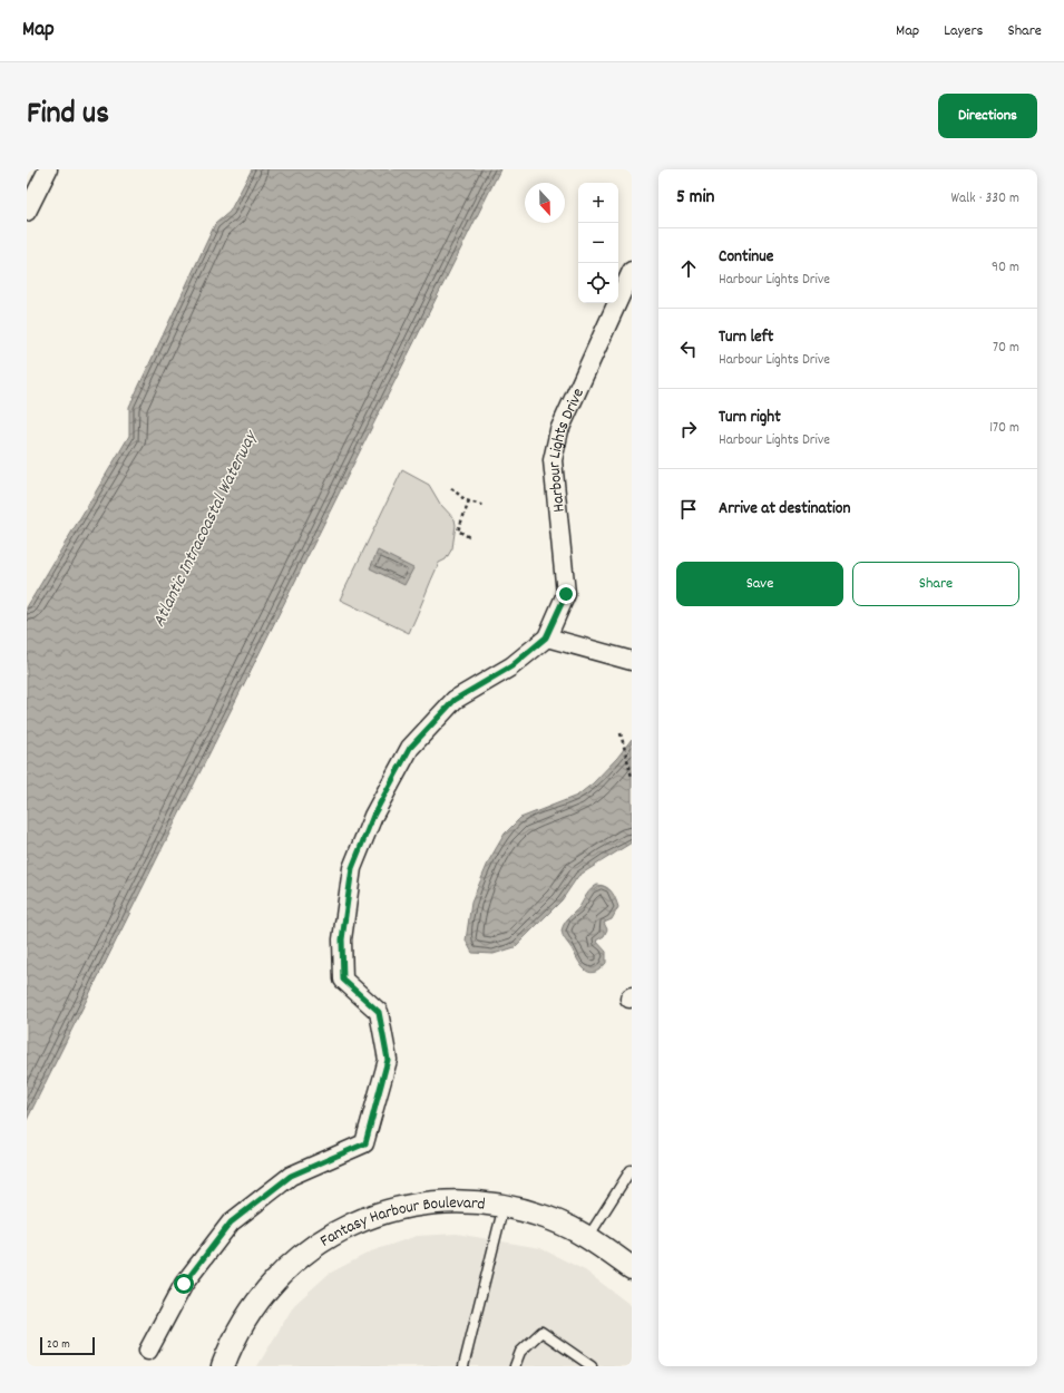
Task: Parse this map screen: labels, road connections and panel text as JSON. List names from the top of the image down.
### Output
{
  "streets": {
    "street": ["Harbour Lights Drive", "Fantasy Harbour Boulevard"]
  },
  "water": ["Atlantic Intracoastal Waterway"],
  "scale_bar": "20 m",
  "north": "bottom",
  "page": {
    "header": "Map",
    "nav": ["Map", "Layers", "Share"],
    "title": "Find us",
    "buttons": [
      "Directions",
      ["Save", "Share"]
    ],
    "heading": ["5 min", "Walk · 330 m"],
    "map_buttons": ["+", "−"],
    "list": [
      ["Continue", "Harbour Lights Drive", "90 m"],
      ["Turn left", "Harbour Lights Drive", "70 m"],
      ["Turn right", "Harbour Lights Drive", "170 m"],
      "Arrive at destination"
    ],
    "scale": "20 m"
  }
}
